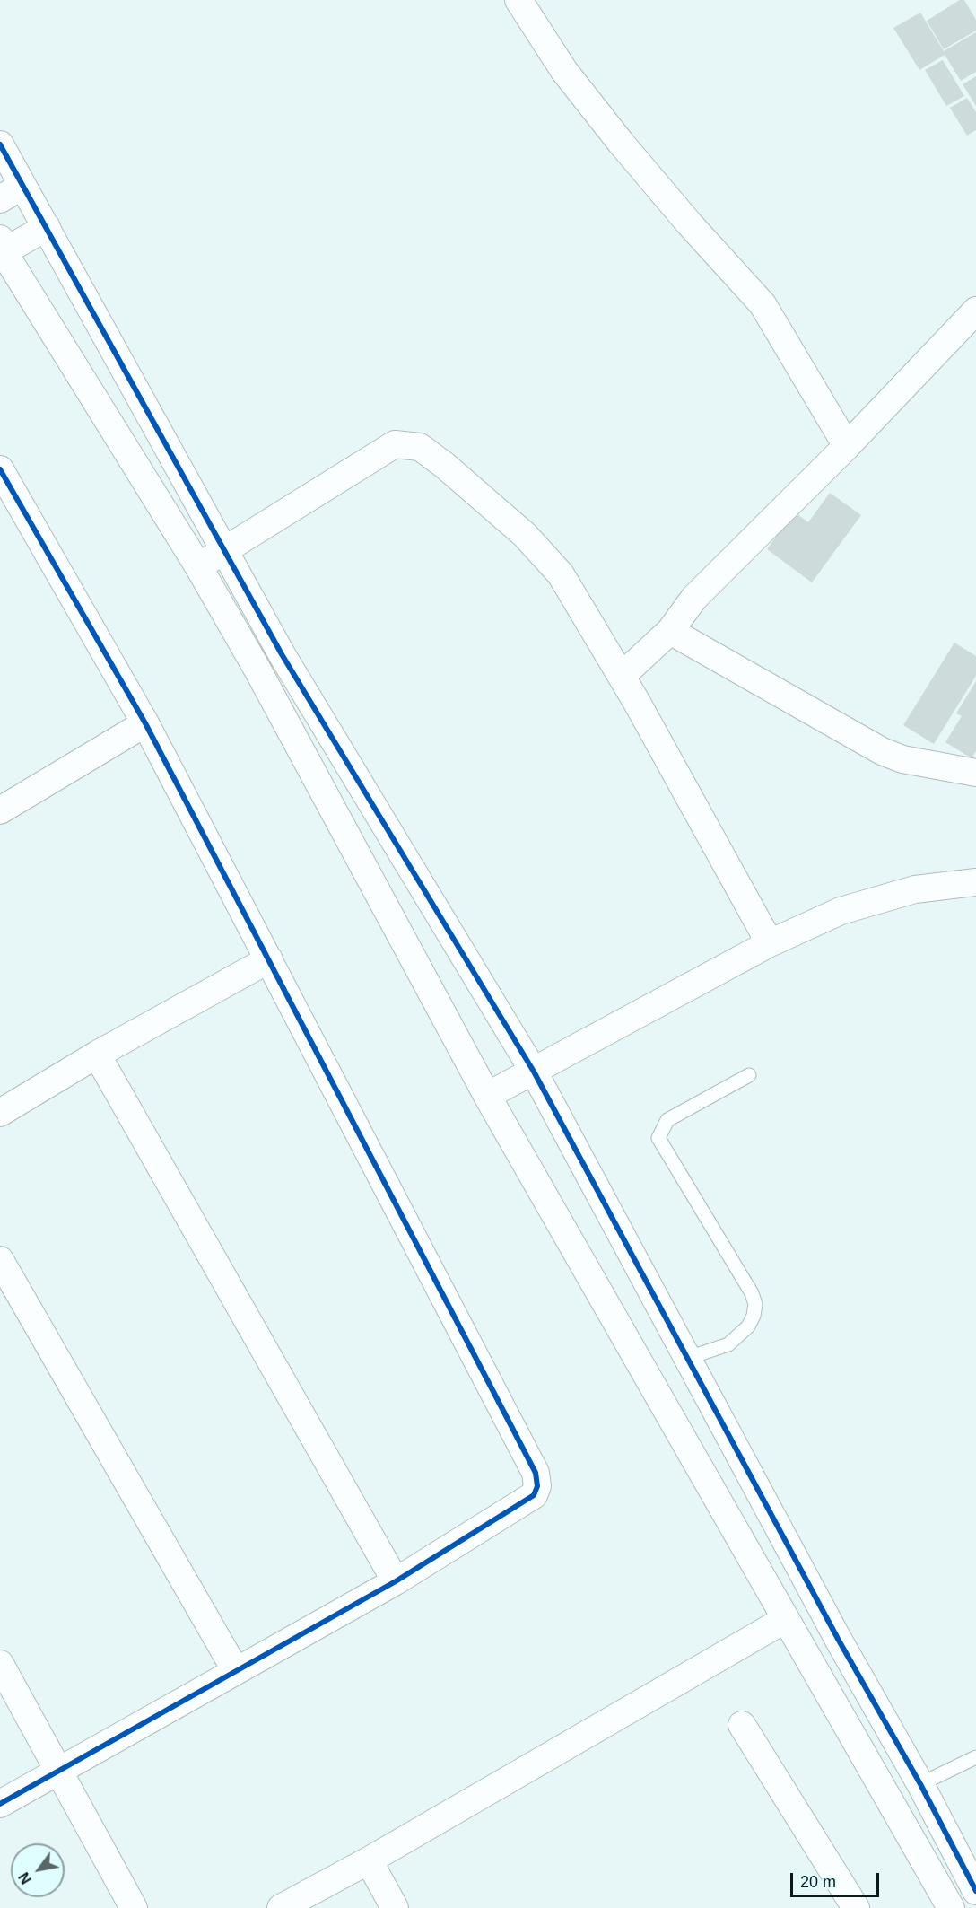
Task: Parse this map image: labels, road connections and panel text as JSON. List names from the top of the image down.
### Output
{
  "scale_bar": "20 m",
  "north": "bottom left"
}
